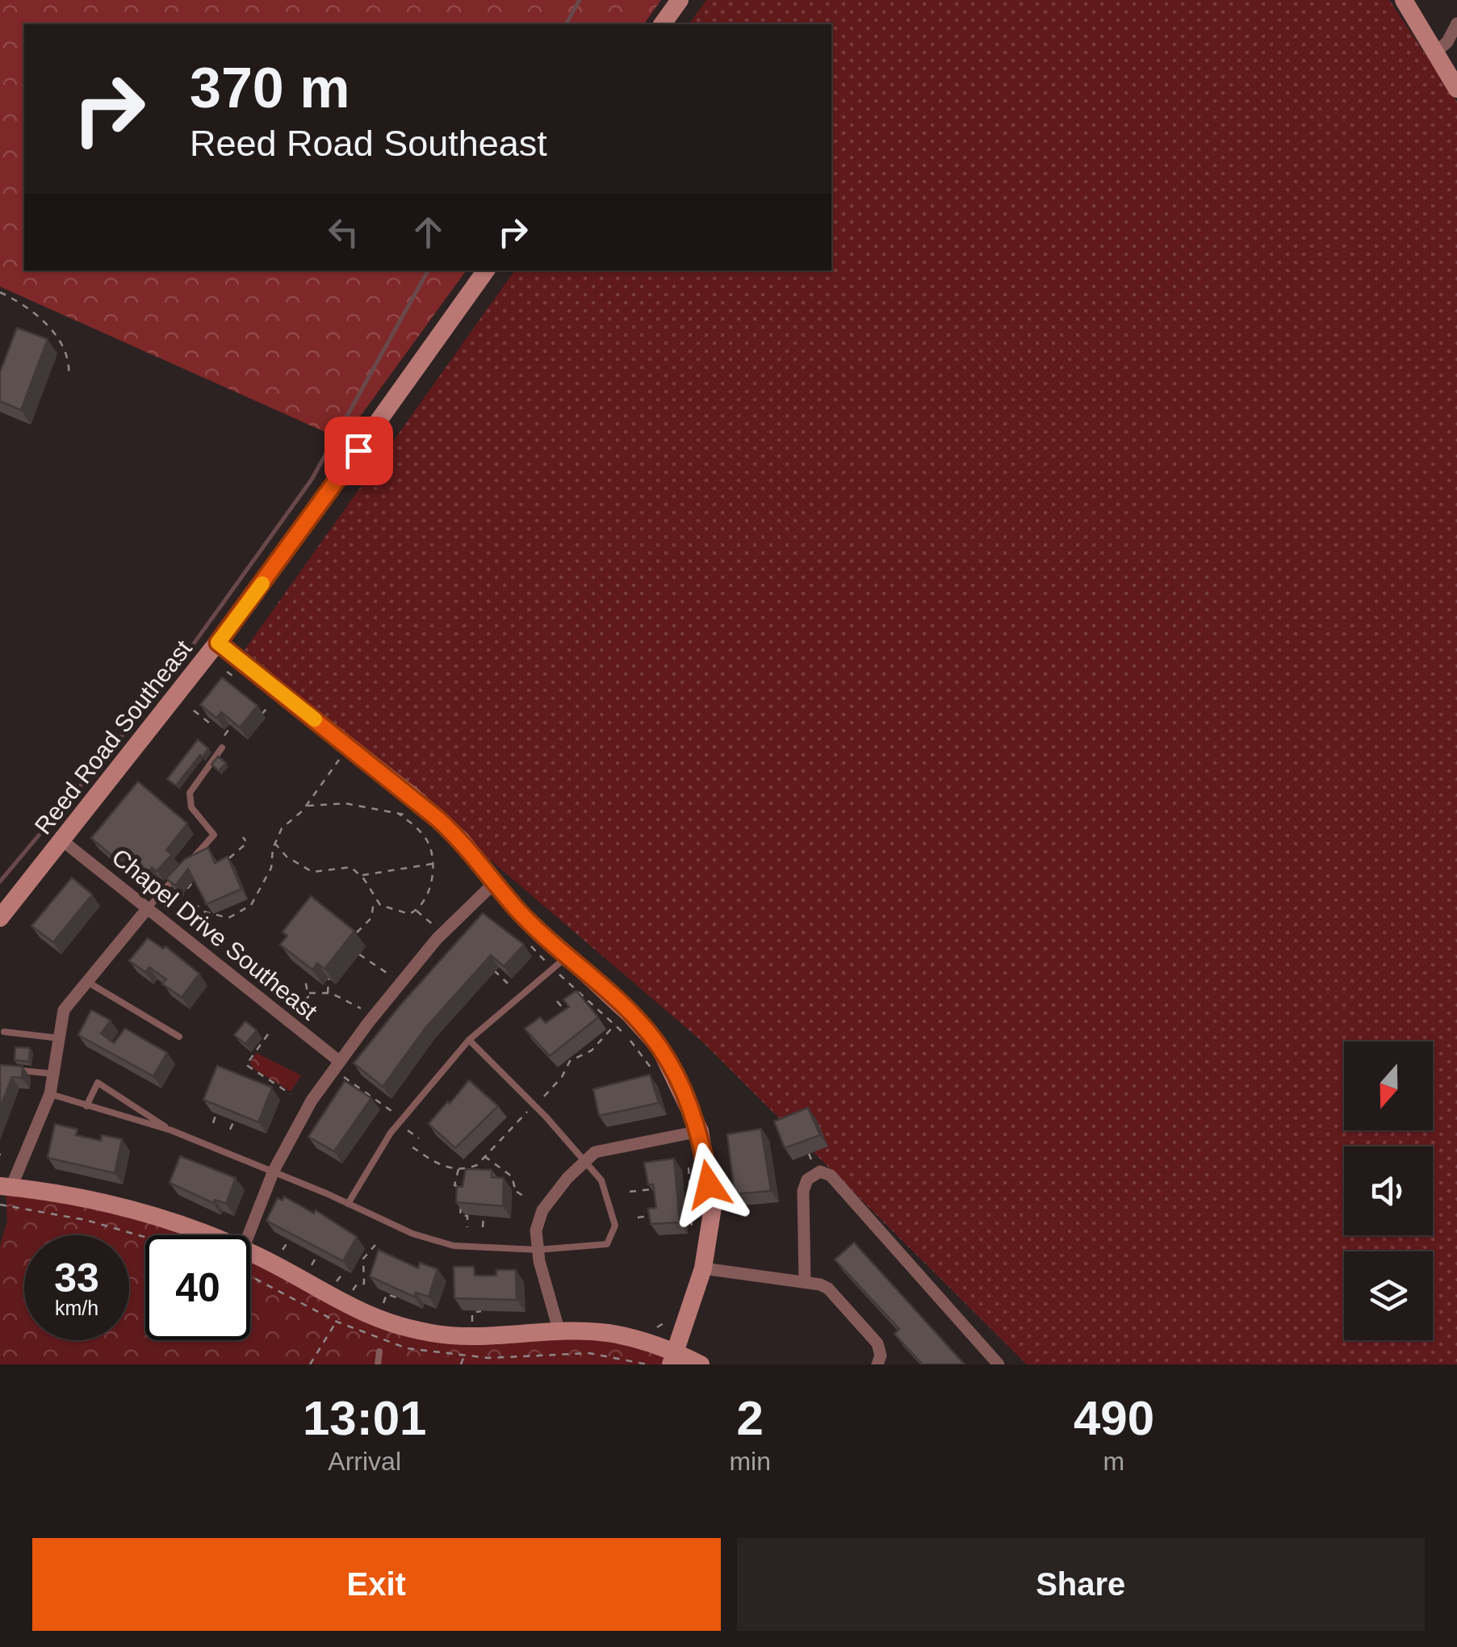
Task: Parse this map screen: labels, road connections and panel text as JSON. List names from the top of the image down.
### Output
{
  "streets": {
    "street": ["Reed Road Southeast", "Chapel Drive Southeast"]
  },
  "crossings": [
    ["Reed Road Southeast", "Chapel Drive Southeast"]
  ],
  "north": "bottom",
  "page": {
    "turn": ["370 m", "Reed Road Southeast"],
    "speed": "33 km/h",
    "limit": "40",
    "eta": [
      "13:01",
      "Arrival",
      "2",
      "min",
      "490",
      "m"
    ],
    "buttons": ["Exit", "Share"]
  }
}
